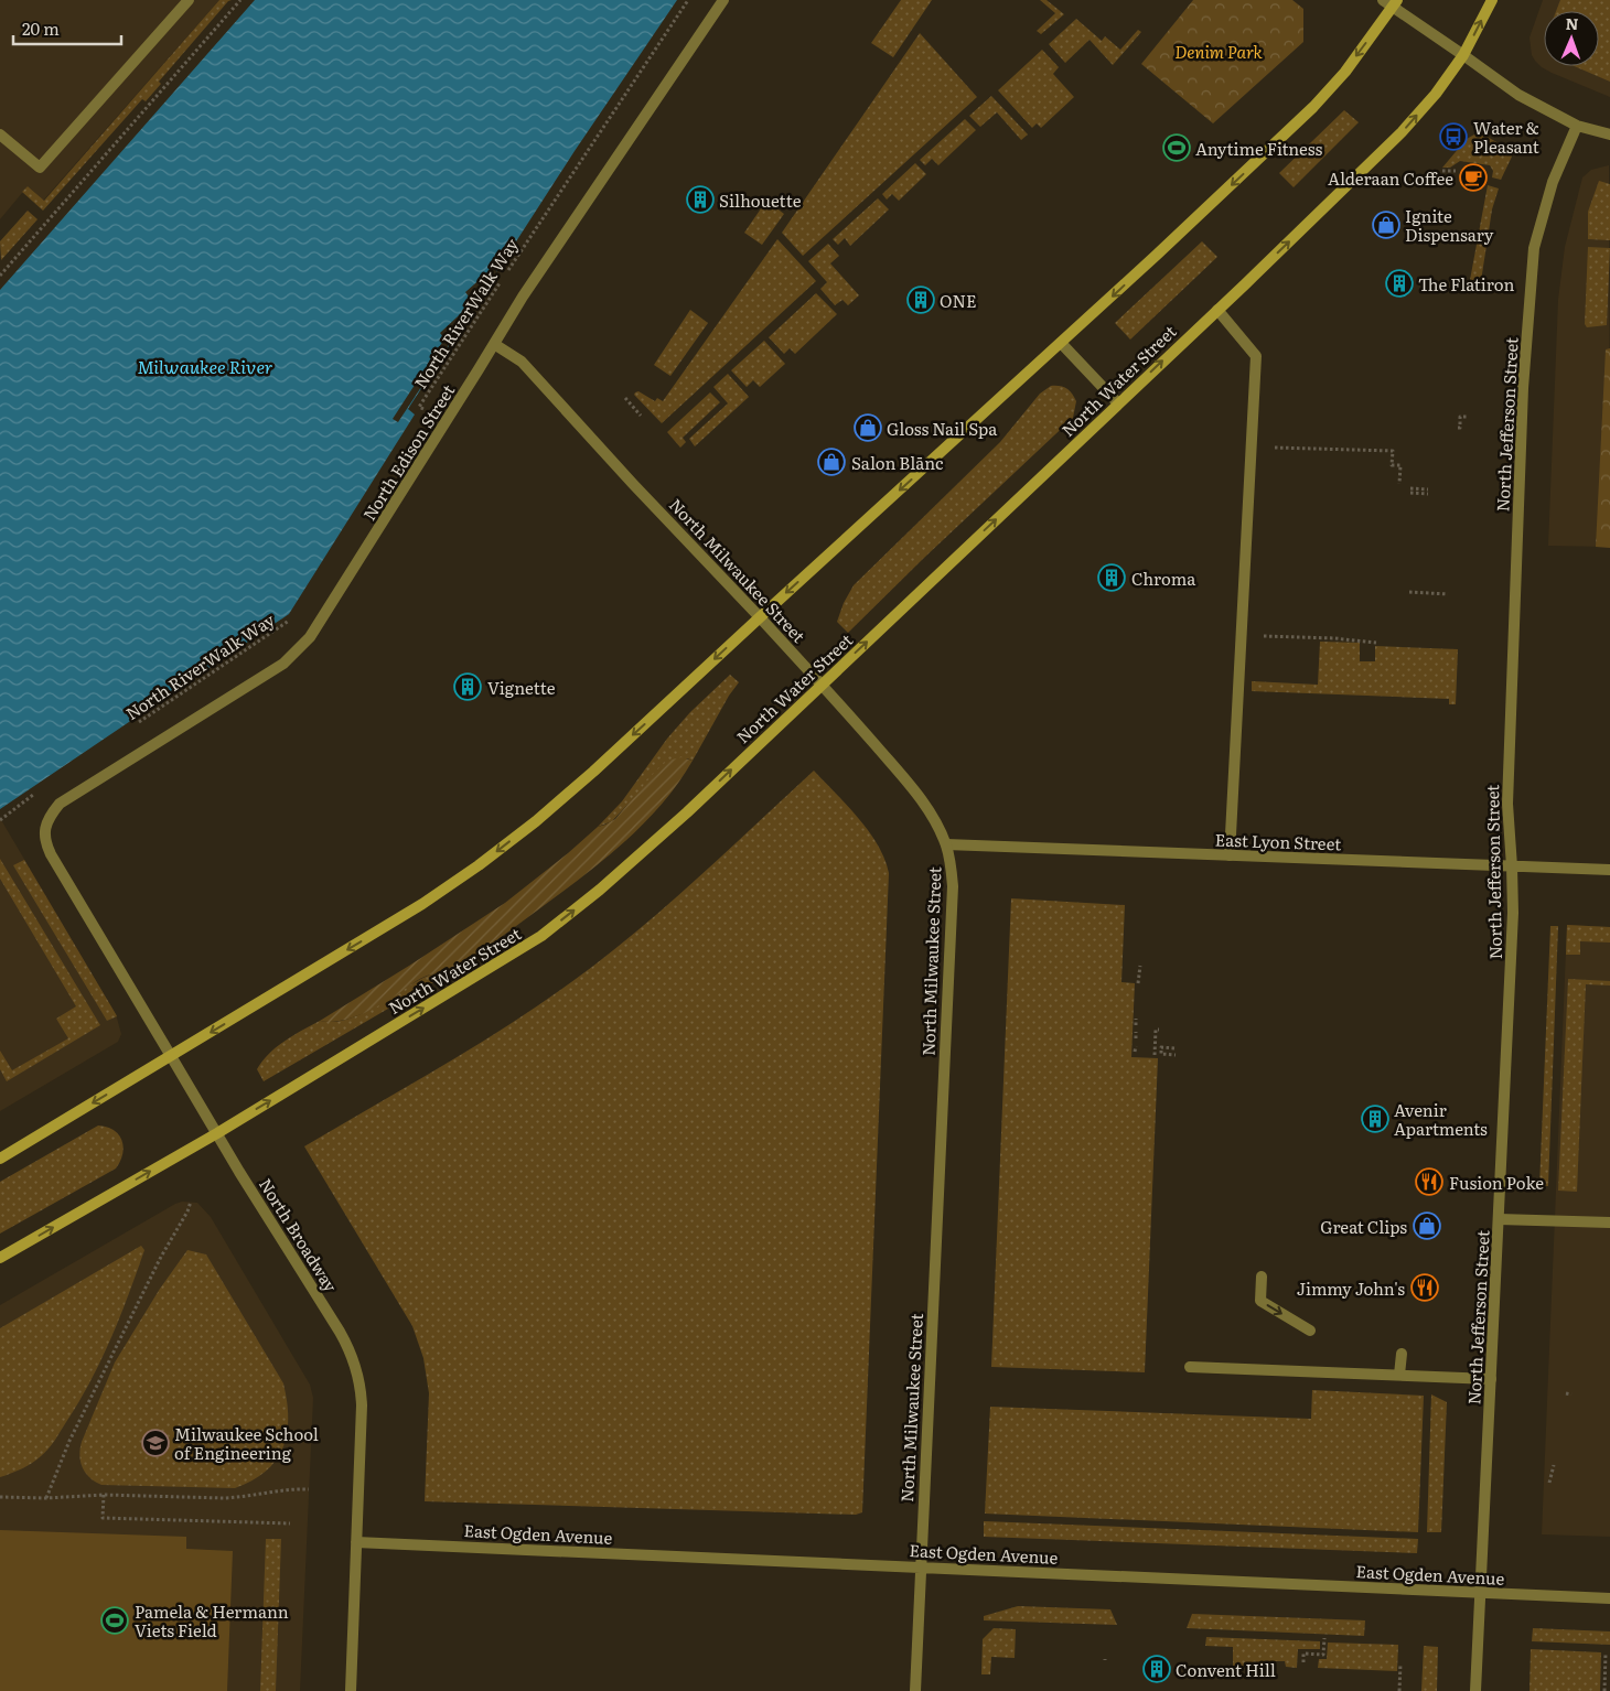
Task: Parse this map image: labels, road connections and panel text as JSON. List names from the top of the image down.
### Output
{
  "streets": {
    "main road": ["North Water Street"],
    "street": [
      "North Jefferson Street",
      "North Edison Street",
      "North Milwaukee Street",
      "East Lyon Street",
      "North Broadway",
      "East Ogden Avenue"
    ],
    "path": ["North RiverWalk Way"]
  },
  "crossings": [
    ["North Water Street", "North Milwaukee Street"],
    ["North Water Street", "North Broadway"],
    ["North Jefferson Street", "East Lyon Street"],
    ["North Jefferson Street", "East Ogden Avenue"],
    ["North Edison Street", "North Milwaukee Street"],
    ["North Edison Street", "North Broadway"],
    ["North Milwaukee Street", "East Lyon Street"],
    ["North Milwaukee Street", "East Ogden Avenue"],
    ["North Broadway", "East Ogden Avenue"]
  ],
  "water": ["Milwaukee River"],
  "parks": ["Denim Park"],
  "places": {
    "bus stop": ["Water & Pleasant"],
    "sports": ["Anytime Fitness", "Pamela & Hermann Viets Field"],
    "cafe": ["Alderaan Coffee"],
    "building": [
      "Silhouette",
      "The Flatiron",
      "ONE",
      "Chroma",
      "Vignette",
      "Avenir Apartments",
      "Convent Hill"
    ],
    "shop": [
      "Ignite Dispensary",
      "Gloss Nail Spa",
      "Salon Blānc",
      "Great Clips"
    ],
    "restaurant": ["Fusion Poke", "Jimmy John's"],
    "school or university": ["Milwaukee School of Engineering"]
  },
  "scale_bar": "20 m",
  "north": "top"
}
